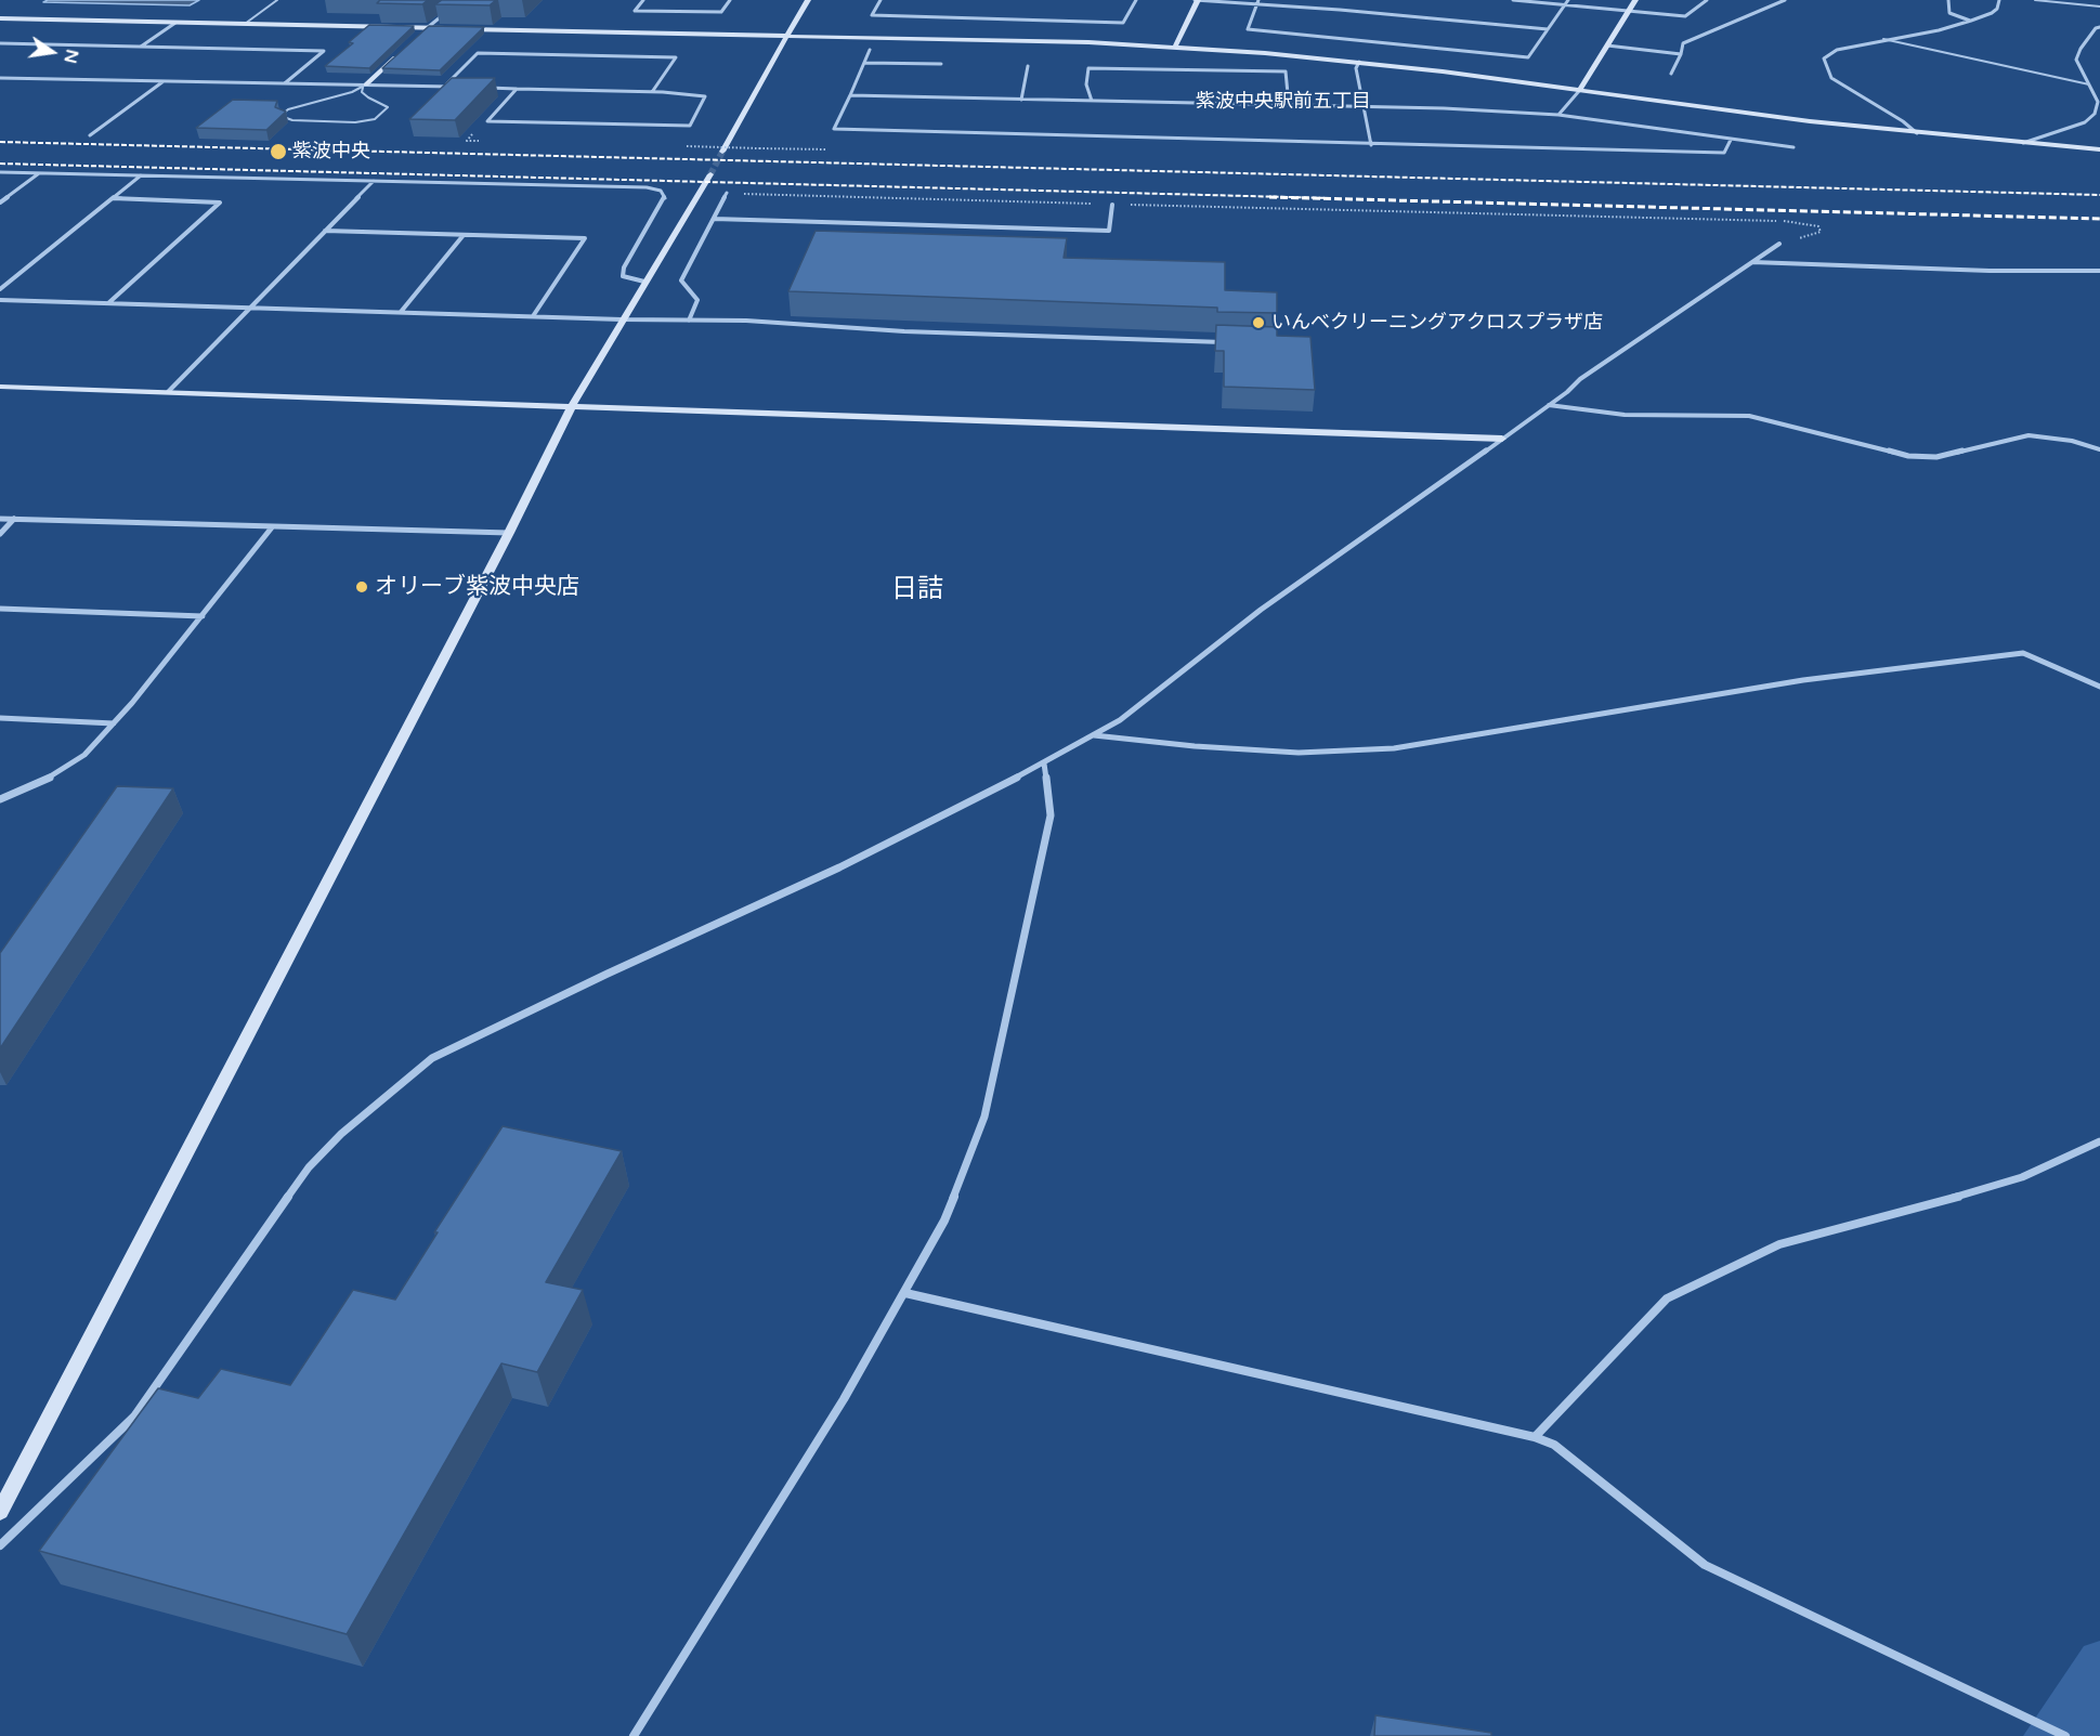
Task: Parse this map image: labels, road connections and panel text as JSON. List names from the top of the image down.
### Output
{
  "districts": ["紫波中央駅前五丁目", "日詰"],
  "places": ["紫波中央", "いんべクリーニングアクロスプラザ店", "オリーブ紫波中央店"],
  "north": "right"
}
